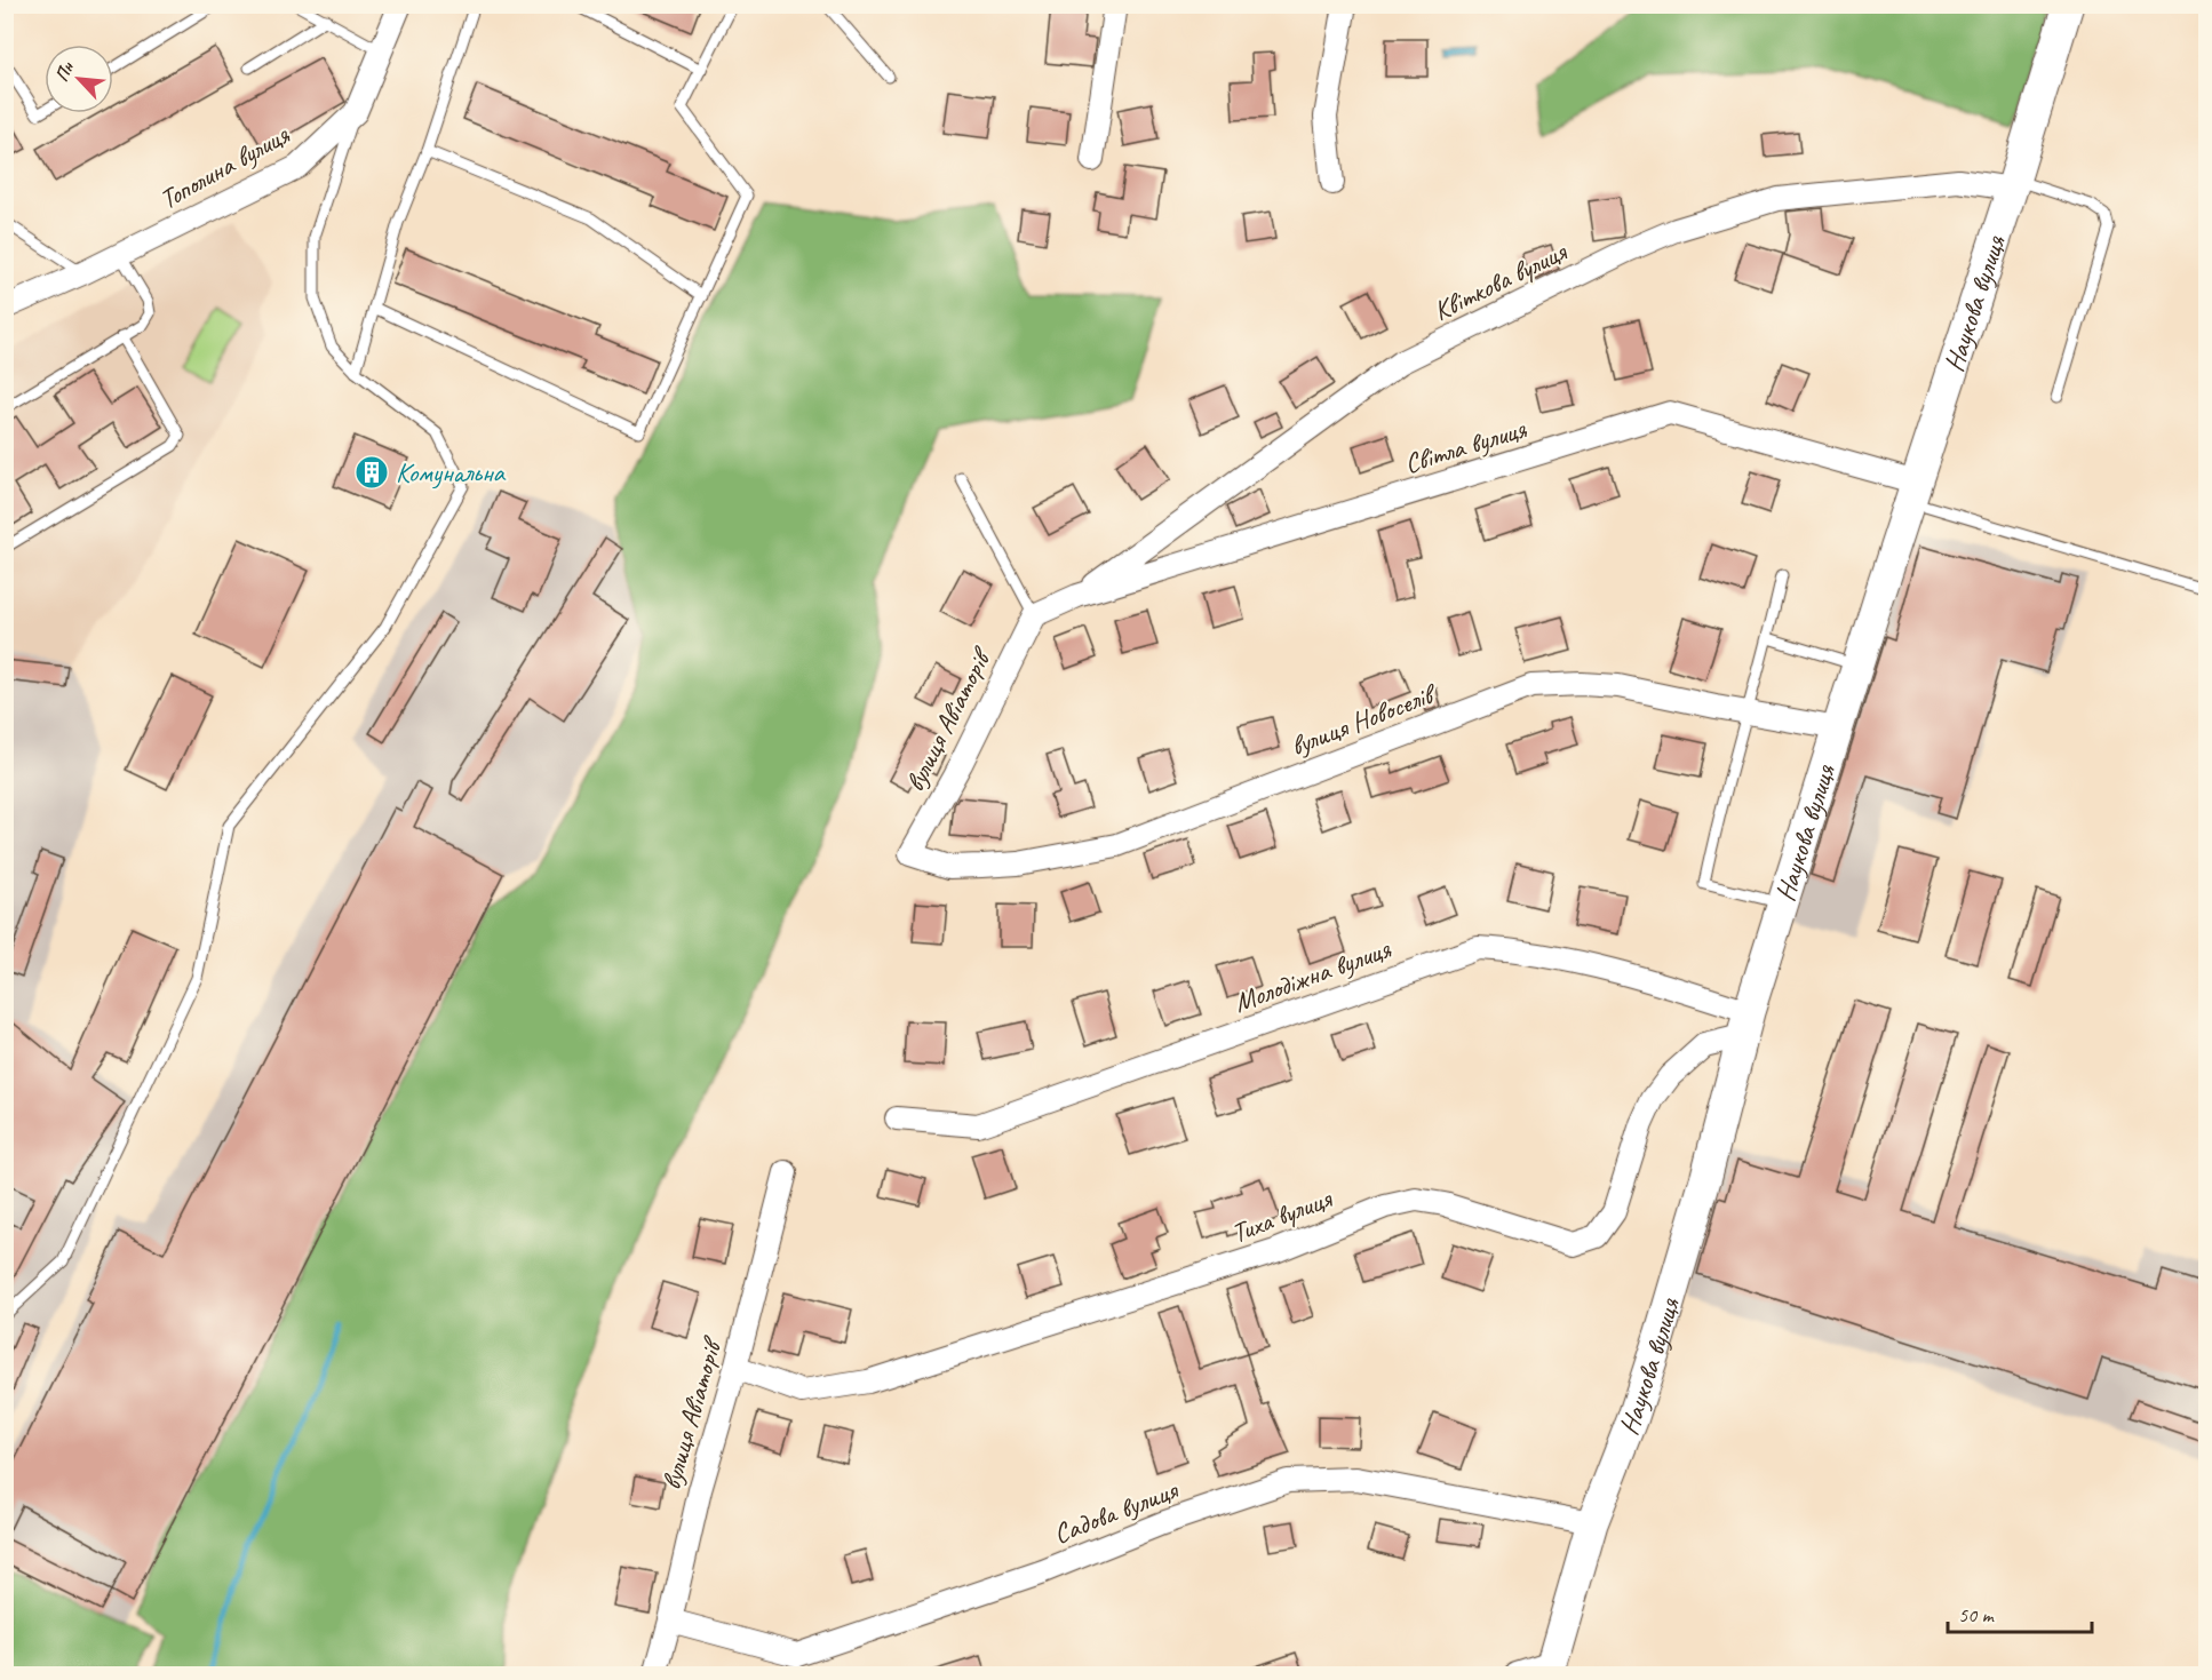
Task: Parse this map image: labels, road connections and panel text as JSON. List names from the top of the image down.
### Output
{
  "streets": {
    "street": [
      "Тополина вулиця",
      "Квіткова вулиця",
      "Наукова вулиця",
      "Світла вулиця",
      "вулиця Новоселів",
      "вулиця Авіаторів",
      "Молодіжна вулиця",
      "Тиха вулиця",
      "Садова вулиця"
    ]
  },
  "crossings": [
    ["Квіткова вулиця", "Наукова вулиця"],
    ["Квіткова вулиця", "Світла вулиця"],
    ["Наукова вулиця", "Світла вулиця"],
    ["Наукова вулиця", "вулиця Новоселів"],
    ["Наукова вулиця", "Молодіжна вулиця"],
    ["Наукова вулиця", "Тиха вулиця"],
    ["Наукова вулиця", "Садова вулиця"],
    ["Світла вулиця", "вулиця Авіаторів"],
    ["вулиця Новоселів", "вулиця Авіаторів"],
    ["вулиця Авіаторів", "Тиха вулиця"],
    ["вулиця Авіаторів", "Садова вулиця"],
    ["Молодіжна вулиця", "Тиха вулиця"]
  ],
  "places": {
    "building": ["Комунальна"]
  },
  "scale_bar": "50 m",
  "north": "top left"
}
